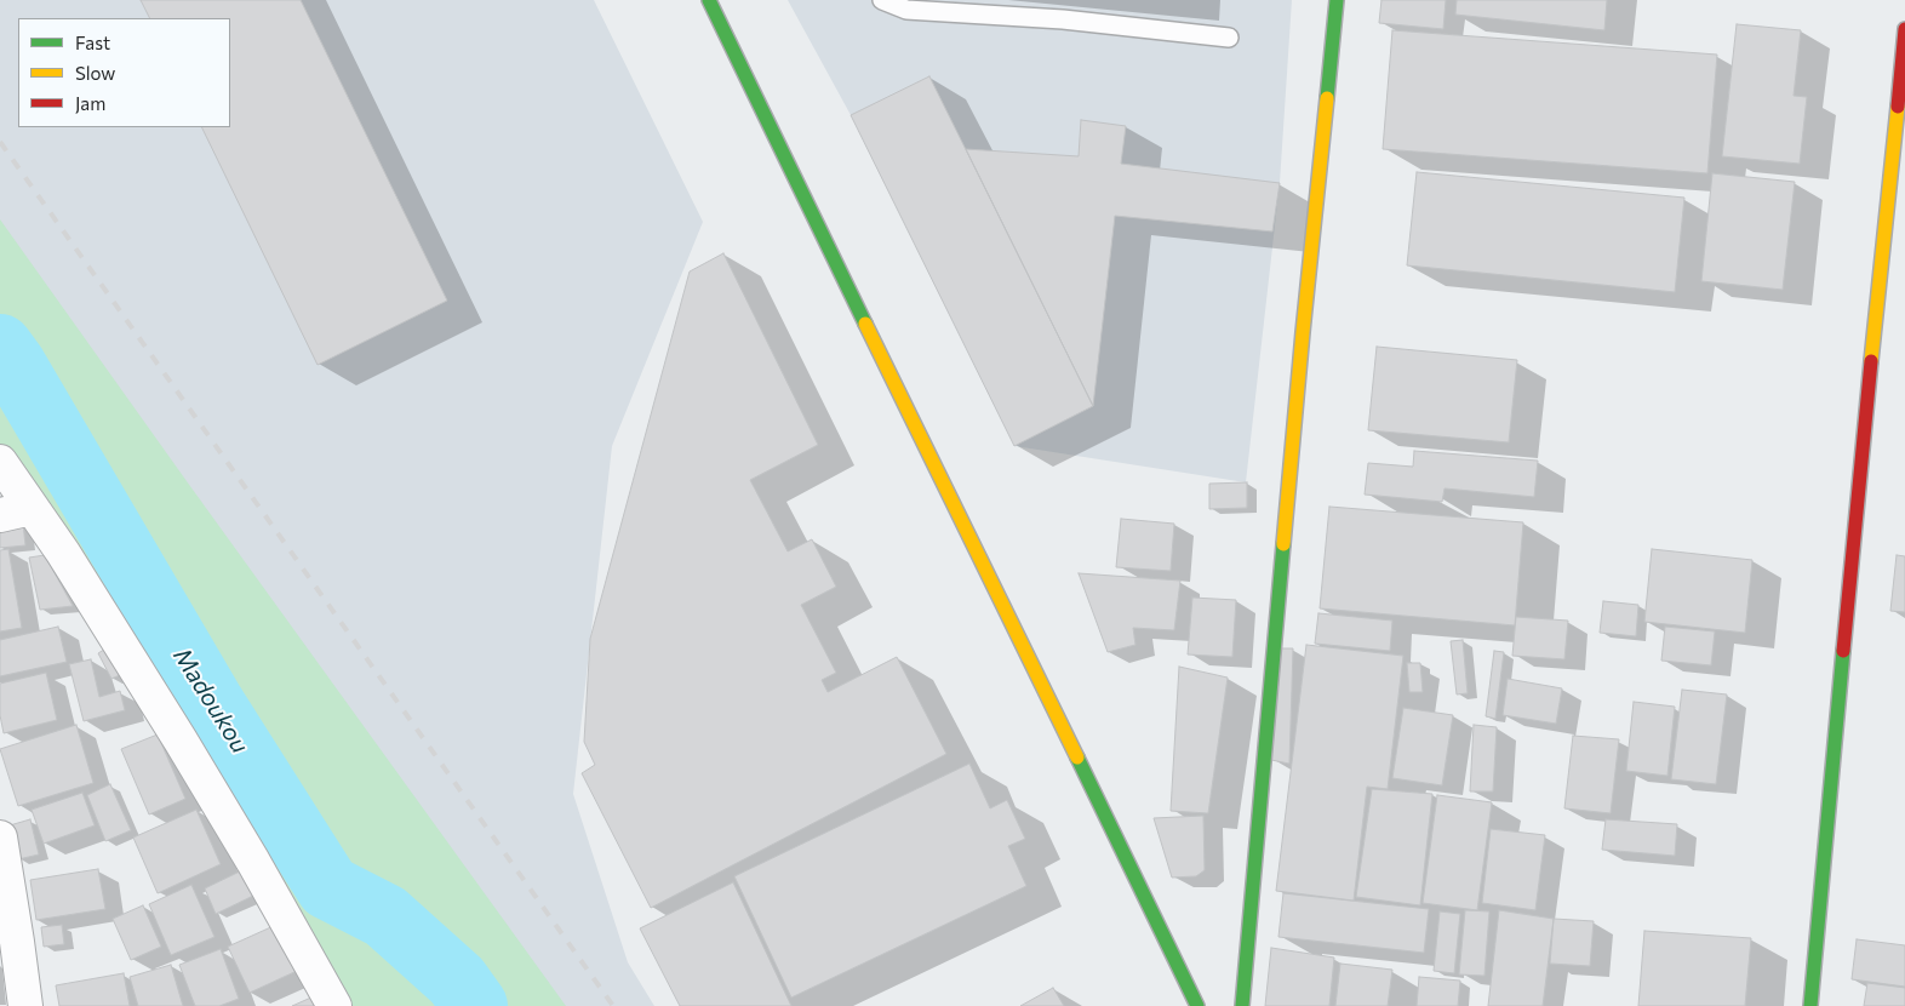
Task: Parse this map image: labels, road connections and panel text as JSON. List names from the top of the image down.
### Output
{
  "water": ["Madoukou"],
  "legend": ["Fast", "Slow", "Jam"]
}
